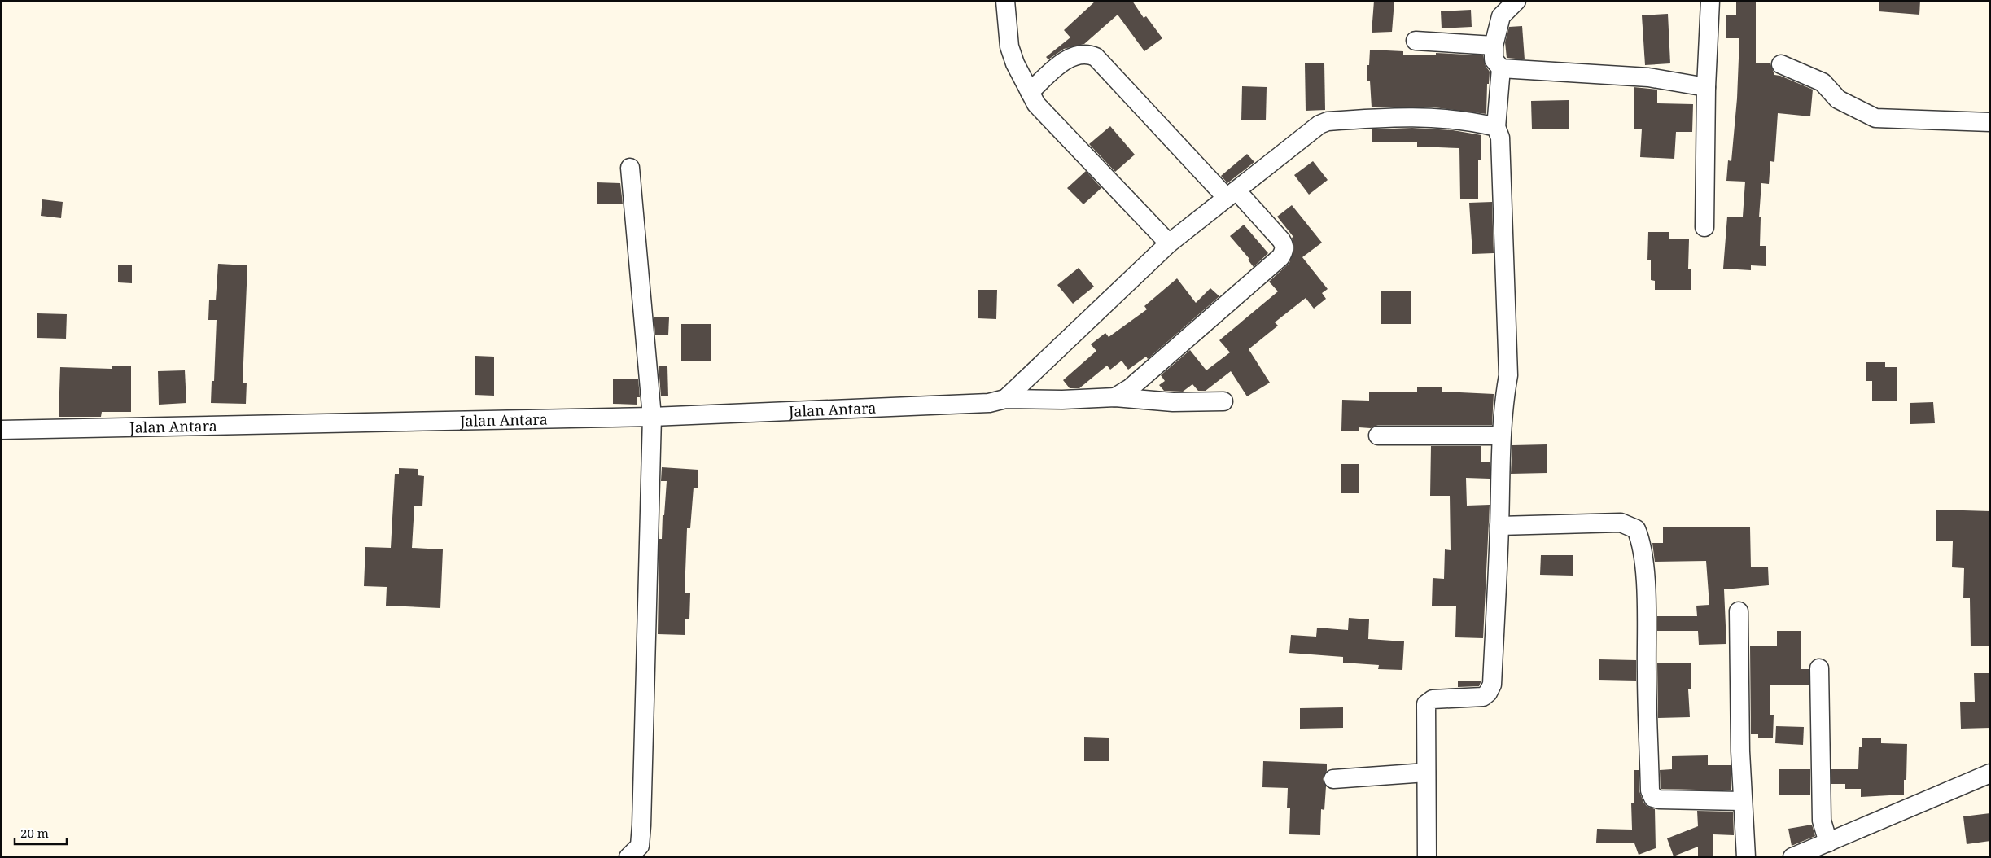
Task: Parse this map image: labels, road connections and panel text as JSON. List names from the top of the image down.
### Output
{
  "streets": {
    "street": ["Jalan Antara"]
  },
  "scale_bar": "20 m"
}
